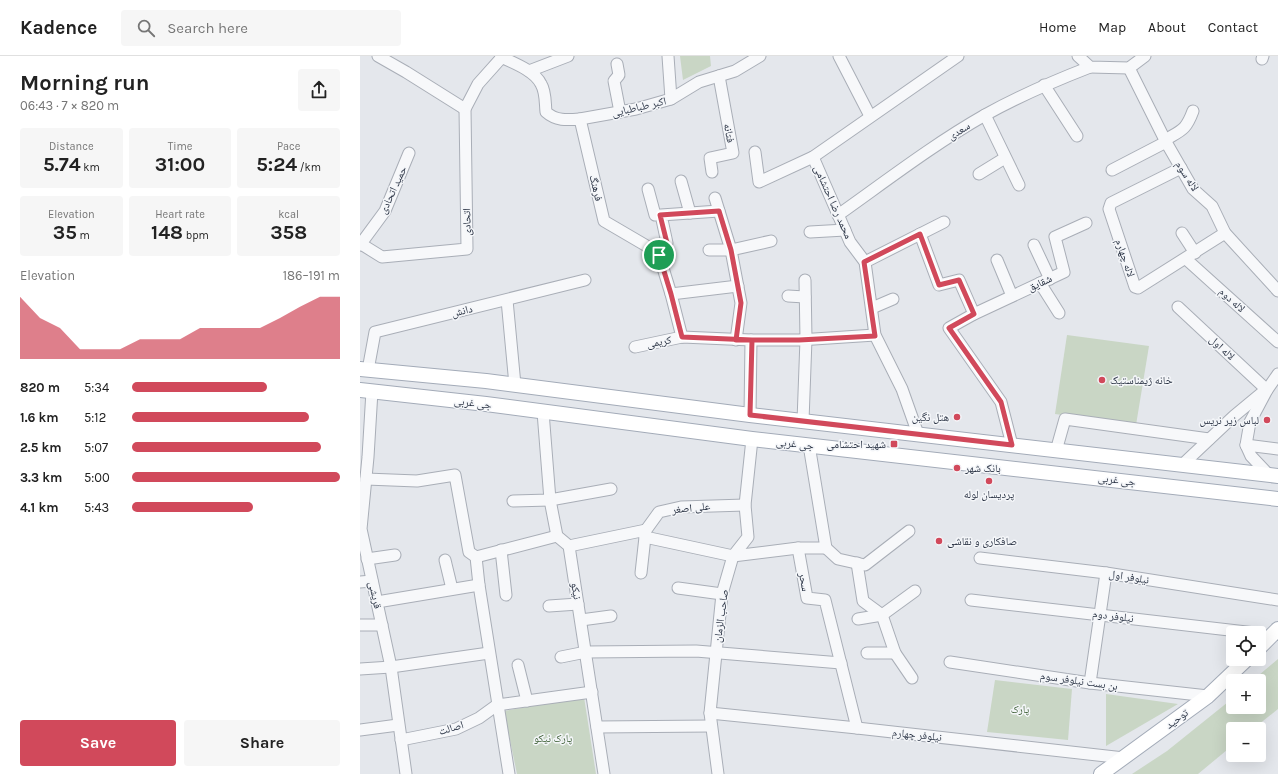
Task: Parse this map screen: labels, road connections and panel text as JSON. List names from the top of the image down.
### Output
{
  "streets": {
    "main road": ["جی غربی", "توحید"],
    "street": [
      "اکبر طباطبایی",
      "سعدی",
      "فتانه",
      "لاله سوم",
      "فرهنگ",
      "حمید اتحادی",
      "محمد رضا احتشامی",
      "اتحادی",
      "لاله چهارم",
      "شقایق",
      "لاله دوم",
      "دانش",
      "کریمی",
      "لاله اول",
      "علی اصغر",
      "نیلوفر اول",
      "سحر",
      "نیکو",
      "قریشی",
      "صاحب الزمان",
      "نیلوفر دوم",
      "بن بست نیلوفر سوم",
      "اصالت",
      "نیلوفر چهارم"
    ]
  },
  "crossings": [
    ["اکبر طباطبایی", "فتانه"],
    ["اکبر طباطبایی", "فرهنگ"],
    ["سعدی", "محمد رضا احتشامی"],
    ["لاله سوم", "لاله چهارم"],
    ["حمید اتحادی", "اتحادی"],
    ["محمد رضا احتشامی", "کریمی"],
    ["محمد رضا احتشامی", "جی غربی"],
    ["لاله چهارم", "لاله دوم"],
    ["شقایق", "جی غربی"],
    ["دانش", "جی غربی"],
    ["جی غربی", "قریشی"],
    ["جی غربی", "صاحب الزمان"],
    ["علی اصغر", "صاحب الزمان"],
    ["سحر", "نیلوفر چهارم"],
    ["قریشی", "اصالت"],
    ["صاحب الزمان", "نیلوفر چهارم"],
    ["بن بست نیلوفر سوم", "توحید"],
    ["توحید", "نیلوفر چهارم"]
  ],
  "parks": ["پارک", "پارک نیکو"],
  "places": {
    "other": [
      "خانه ژیمناستیک",
      "هتل نگین",
      "لباس زیر نریس",
      "بانک شهر",
      "پردیسان لوله",
      "صافکاری و نقاشی"
    ],
    "transit": ["شهید احتشامی"]
  },
  "page": {
    "header": "Kadence",
    "search": "Search here",
    "nav": [
      "Home",
      "Map",
      "About",
      "Contact"
    ],
    "heading": ["Morning run", "06:43 · 7 × 820 m"],
    "stats": [
      ["Distance", "5.74 km"],
      ["Time", "31:00"],
      ["Pace", "5:24 /km"],
      ["Elevation", "35 m"],
      ["Heart rate", "148 bpm"],
      ["kcal", "358"]
    ],
    "chart": ["Elevation", "186–191 m"],
    "list": [
      {
        "name": "820 m",
        "note": "5:34"
      },
      {
        "name": "1.6 km",
        "note": "5:12"
      },
      {
        "name": "2.5 km",
        "note": "5:07"
      },
      {
        "name": "3.3 km",
        "note": "5:00"
      },
      {
        "name": "4.1 km",
        "note": "5:43"
      }
    ],
    "map_buttons": ["+", "−"],
    "buttons": ["Save", "Share"]
  }
}
